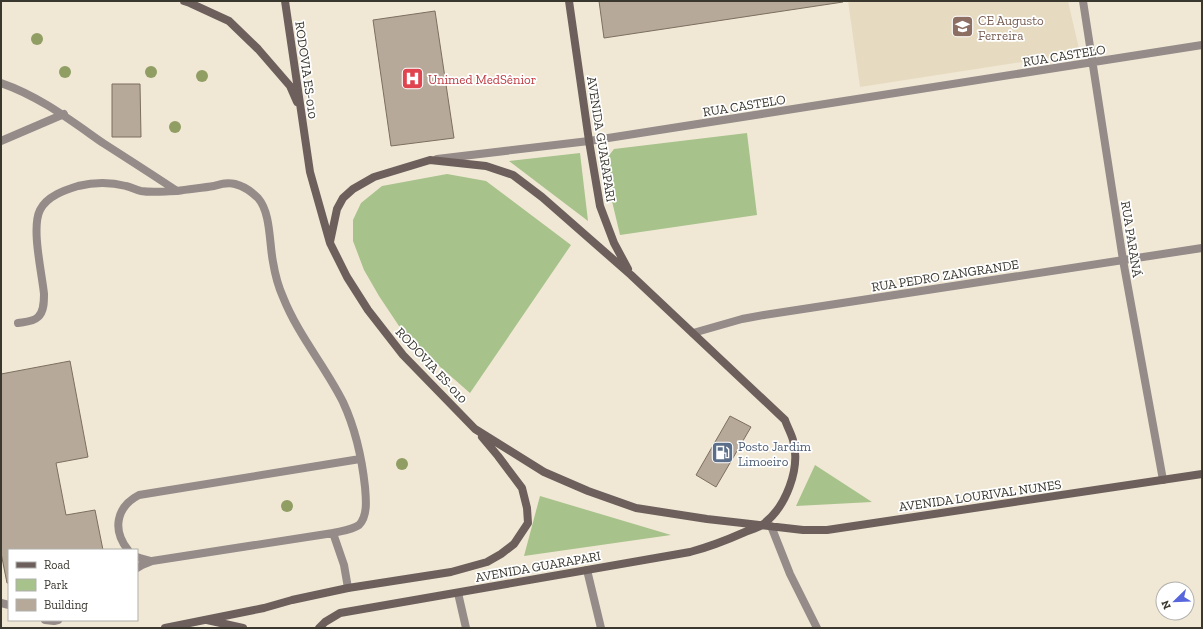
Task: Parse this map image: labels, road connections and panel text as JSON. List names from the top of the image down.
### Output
{
  "streets": {
    "street": [
      "RUA CASTELO",
      "RODOVIA ES-010",
      "AVENIDA GUARAPARI",
      "RUA PARANÁ",
      "RUA PEDRO ZANGRANDE",
      "AVENIDA LOURIVAL NUNES"
    ]
  },
  "crossings": [
    ["RUA CASTELO", "RODOVIA ES-010"],
    ["RUA CASTELO", "AVENIDA GUARAPARI"],
    ["RUA CASTELO", "RUA PARANÁ"],
    ["RODOVIA ES-010", "AVENIDA GUARAPARI"],
    ["RODOVIA ES-010", "AVENIDA LOURIVAL NUNES"],
    ["AVENIDA GUARAPARI", "RUA PEDRO ZANGRANDE"],
    ["AVENIDA GUARAPARI", "AVENIDA LOURIVAL NUNES"],
    ["RUA PARANÁ", "RUA PEDRO ZANGRANDE"],
    ["RUA PARANÁ", "AVENIDA LOURIVAL NUNES"]
  ],
  "places": {
    "school or university": ["CE Augusto Ferreira"],
    "hospital": ["Unimed MedSênior"],
    "fuel station": ["Posto Jardim Limoeiro"]
  },
  "legend": ["Road", "Park", "Building"],
  "north": "bottom left"
}
